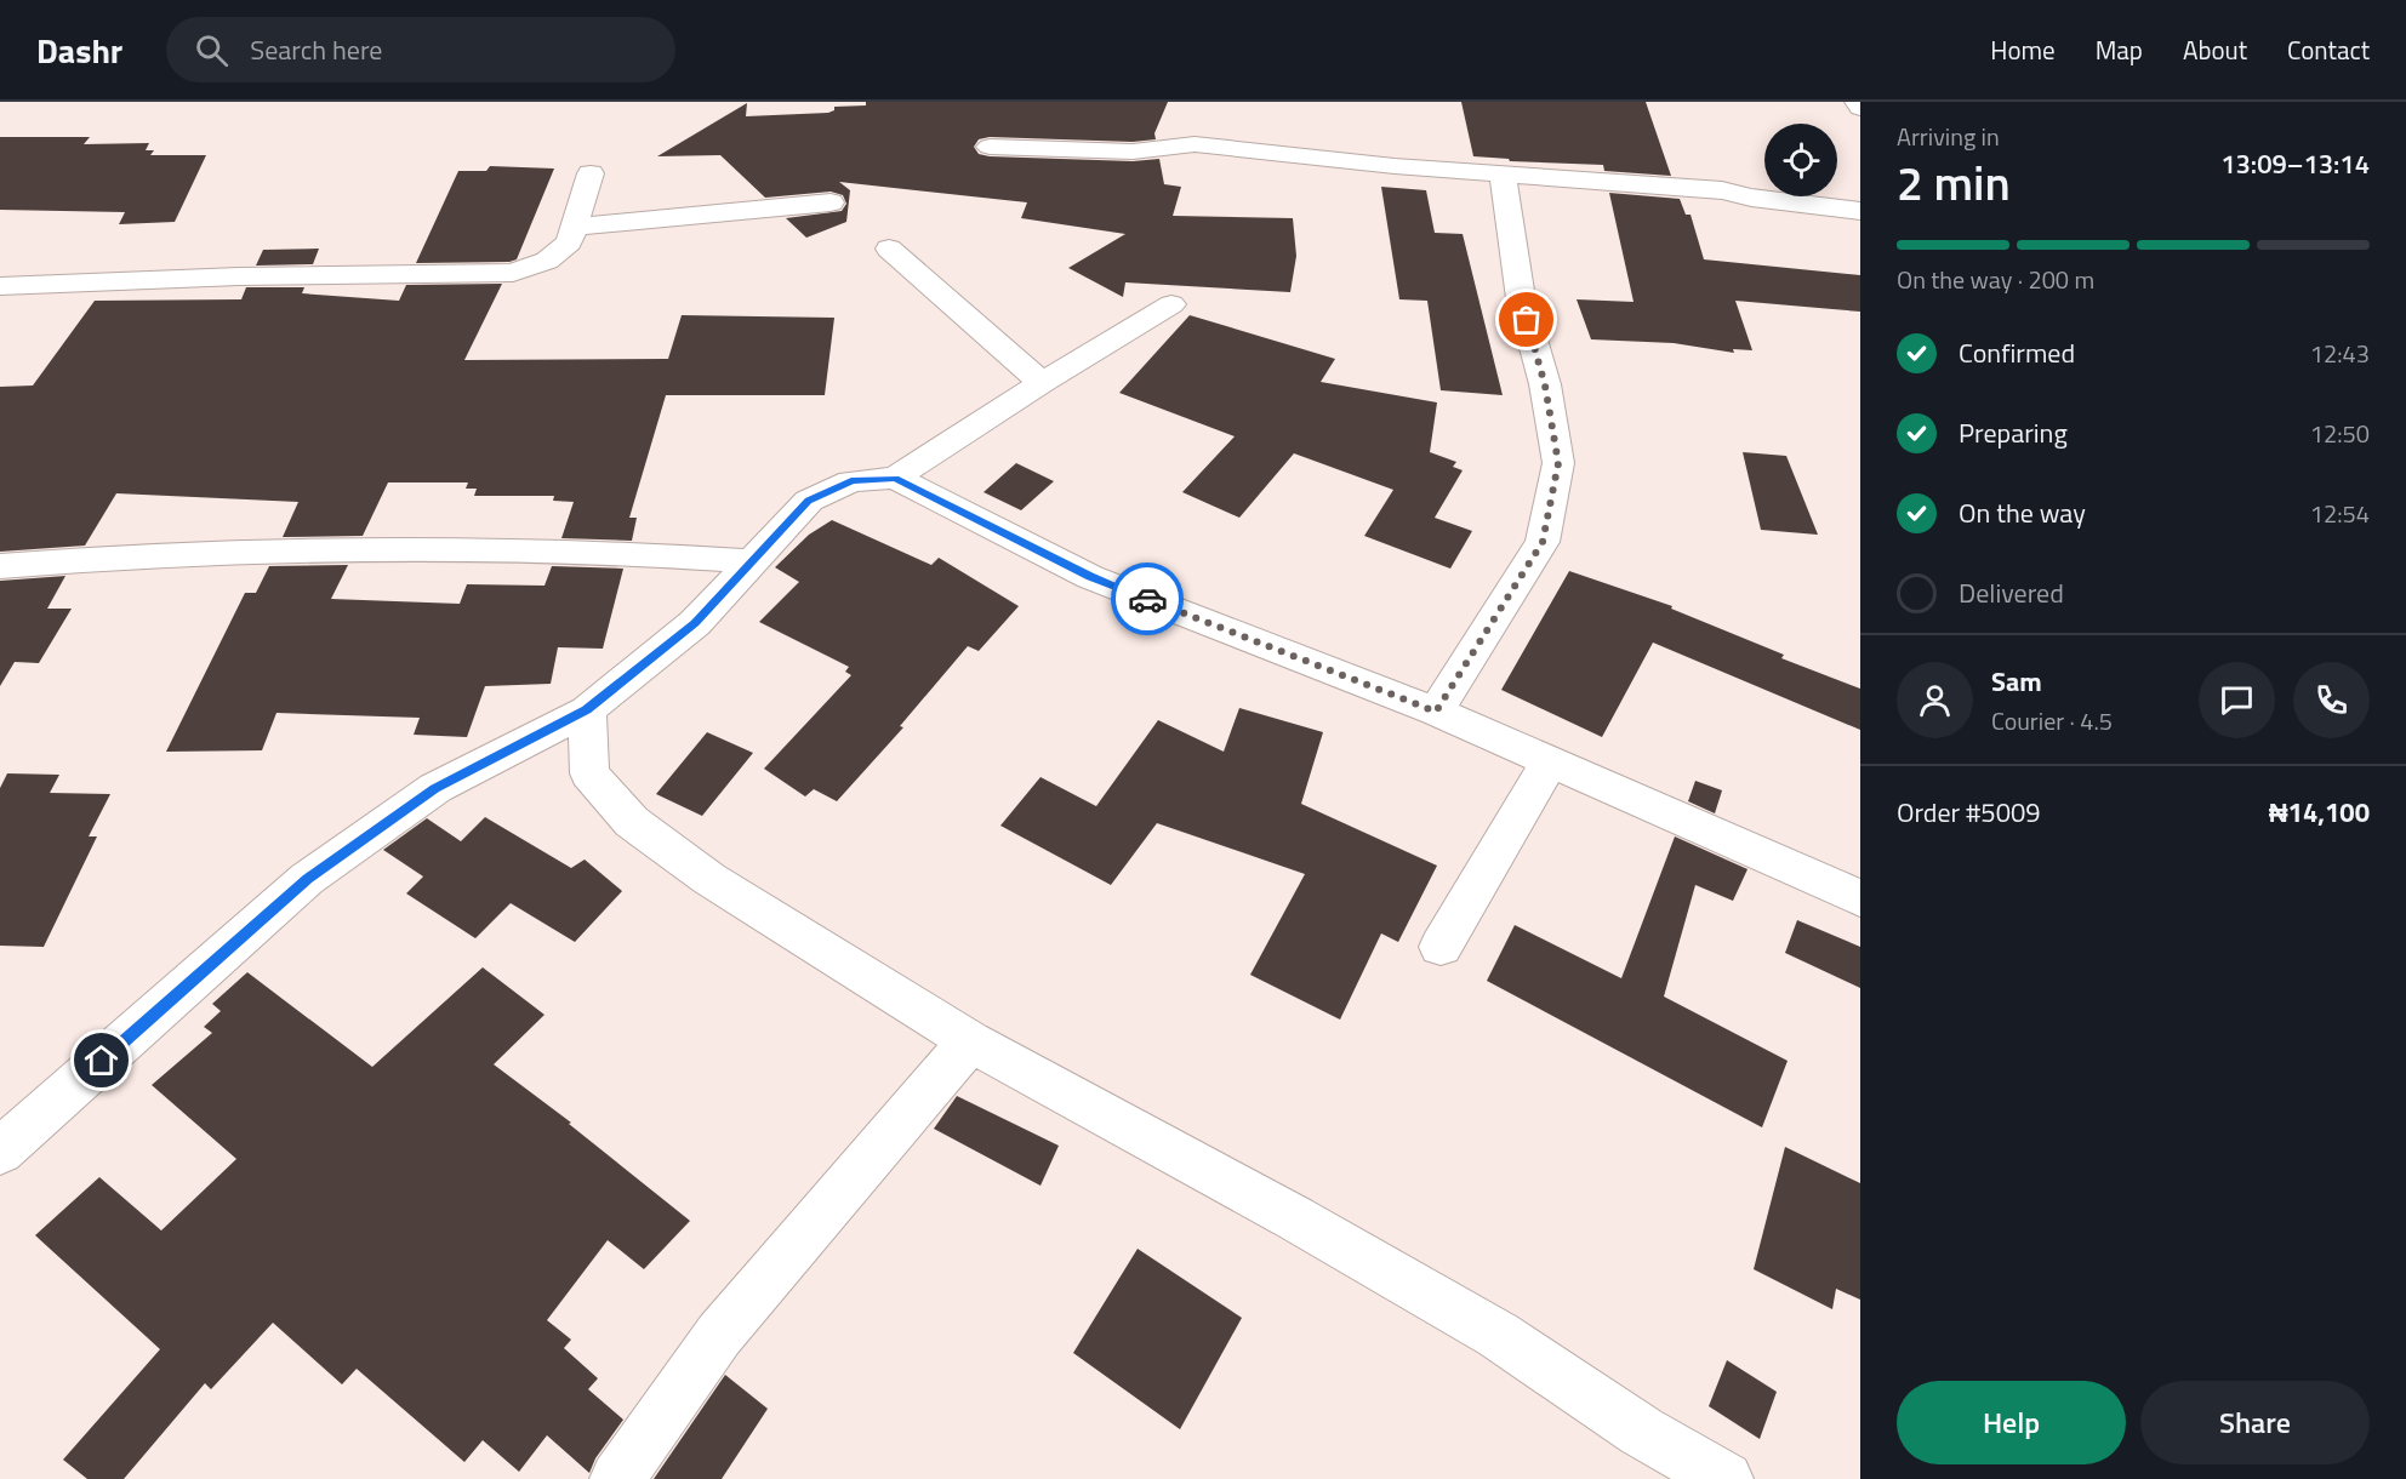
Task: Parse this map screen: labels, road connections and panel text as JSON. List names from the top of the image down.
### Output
{
  "page": {
    "header": "Dashr",
    "search": "Search here",
    "nav": [
      "Home",
      "Map",
      "About",
      "Contact"
    ],
    "heading": ["2 min", "Arriving in", "13:09–13:14"],
    "panel": [
      "Sam",
      "Courier · 4.5",
      "Order #5009",
      "₦14,100"
    ],
    "bar": "On the way · 200 m",
    "list": [
      ["Confirmed", "12:43"],
      ["Preparing", "12:50"],
      ["On the way", "12:54"],
      "Delivered"
    ],
    "buttons": ["Help", "Share"]
  }
}
